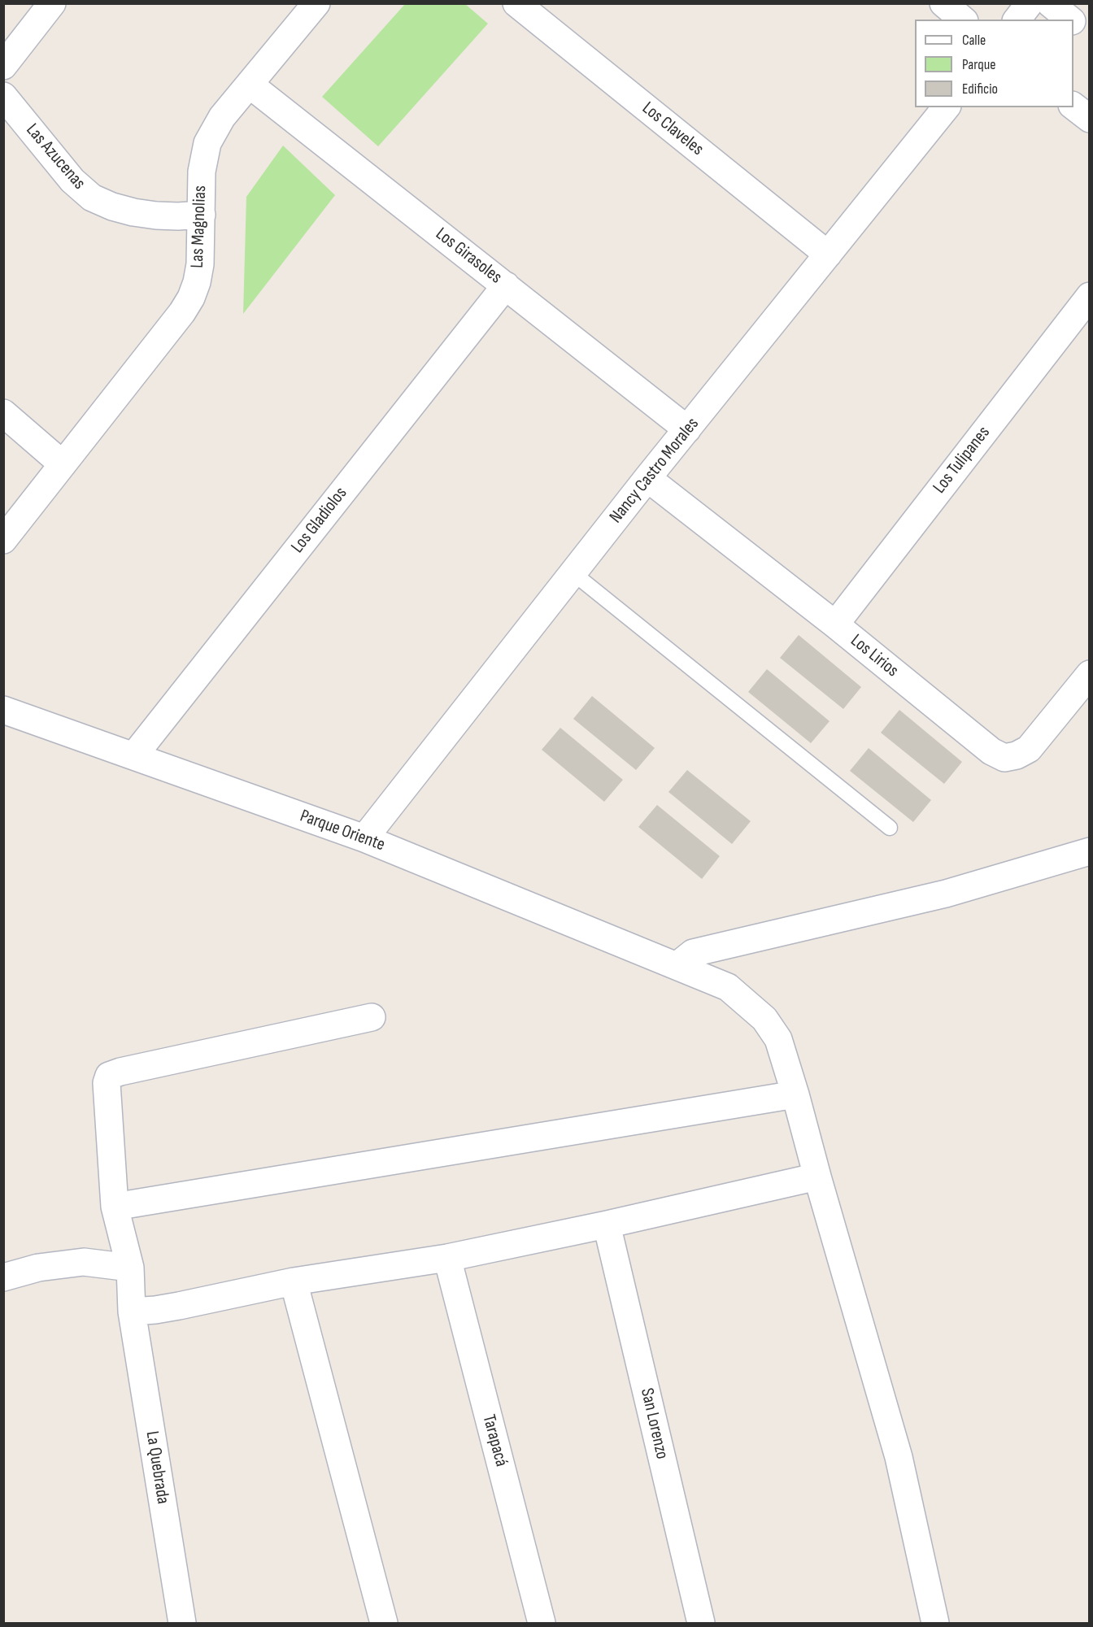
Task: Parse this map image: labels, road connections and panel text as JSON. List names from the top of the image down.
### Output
{
  "streets": {
    "street": [
      "Los Claveles",
      "Las Azucenas",
      "Las Magnolias",
      "Los Girasoles",
      "Los Tulipanes",
      "Nancy Castro Morales",
      "Los Gladiolos",
      "Los Lirios",
      "Parque Oriente",
      "San Lorenzo",
      "Tarapacá",
      "La Quebrada"
    ]
  },
  "crossings": [
    ["Los Claveles", "Nancy Castro Morales"],
    ["Las Azucenas", "Las Magnolias"],
    ["Las Magnolias", "Los Girasoles"],
    ["Los Girasoles", "Nancy Castro Morales"],
    ["Los Girasoles", "Los Gladiolos"],
    ["Los Tulipanes", "Los Lirios"],
    ["Nancy Castro Morales", "Los Lirios"],
    ["Nancy Castro Morales", "Parque Oriente"],
    ["Los Gladiolos", "Parque Oriente"]
  ],
  "legend": ["Calle", "Parque", "Edificio"]
}
